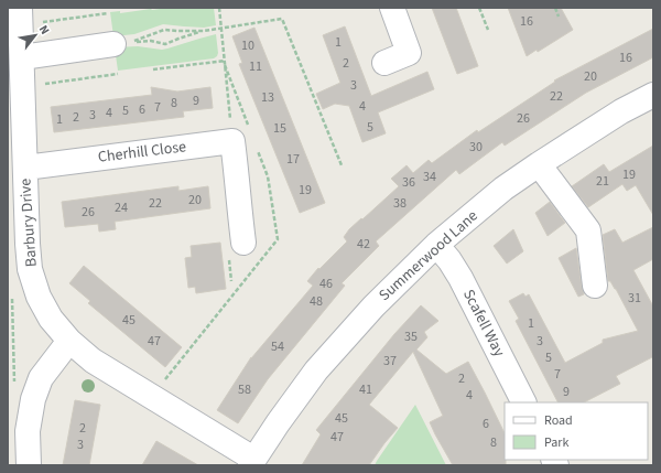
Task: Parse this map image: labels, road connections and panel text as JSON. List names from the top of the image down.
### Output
{
  "streets": {
    "street": [
      "Cherhill Close",
      "Barbury Drive",
      "Summerwood Lane",
      "Scafell Way"
    ]
  },
  "crossings": [
    ["Cherhill Close", "Barbury Drive"],
    ["Barbury Drive", "Summerwood Lane"],
    ["Summerwood Lane", "Scafell Way"]
  ],
  "house_numbers": [
    "16",
    "1",
    "10",
    "16",
    "2",
    "11",
    "20",
    "3",
    "22",
    "13",
    "9",
    "8",
    "4",
    "7",
    "6",
    "5",
    "4",
    "3",
    "2",
    "26",
    "1",
    "5",
    "15",
    "30",
    "17",
    "19",
    "34",
    "21",
    "36",
    "19",
    "20",
    "22",
    "38",
    "24",
    "26",
    "42",
    "46",
    "31",
    "48",
    "45",
    "1",
    "35",
    "47",
    "3",
    "54",
    "5",
    "37",
    "7",
    "2",
    "58",
    "41",
    "9",
    "4",
    "45",
    "6",
    "2",
    "47",
    "8",
    "3"
  ],
  "legend": ["Road", "Park"],
  "north": "top right"
}
